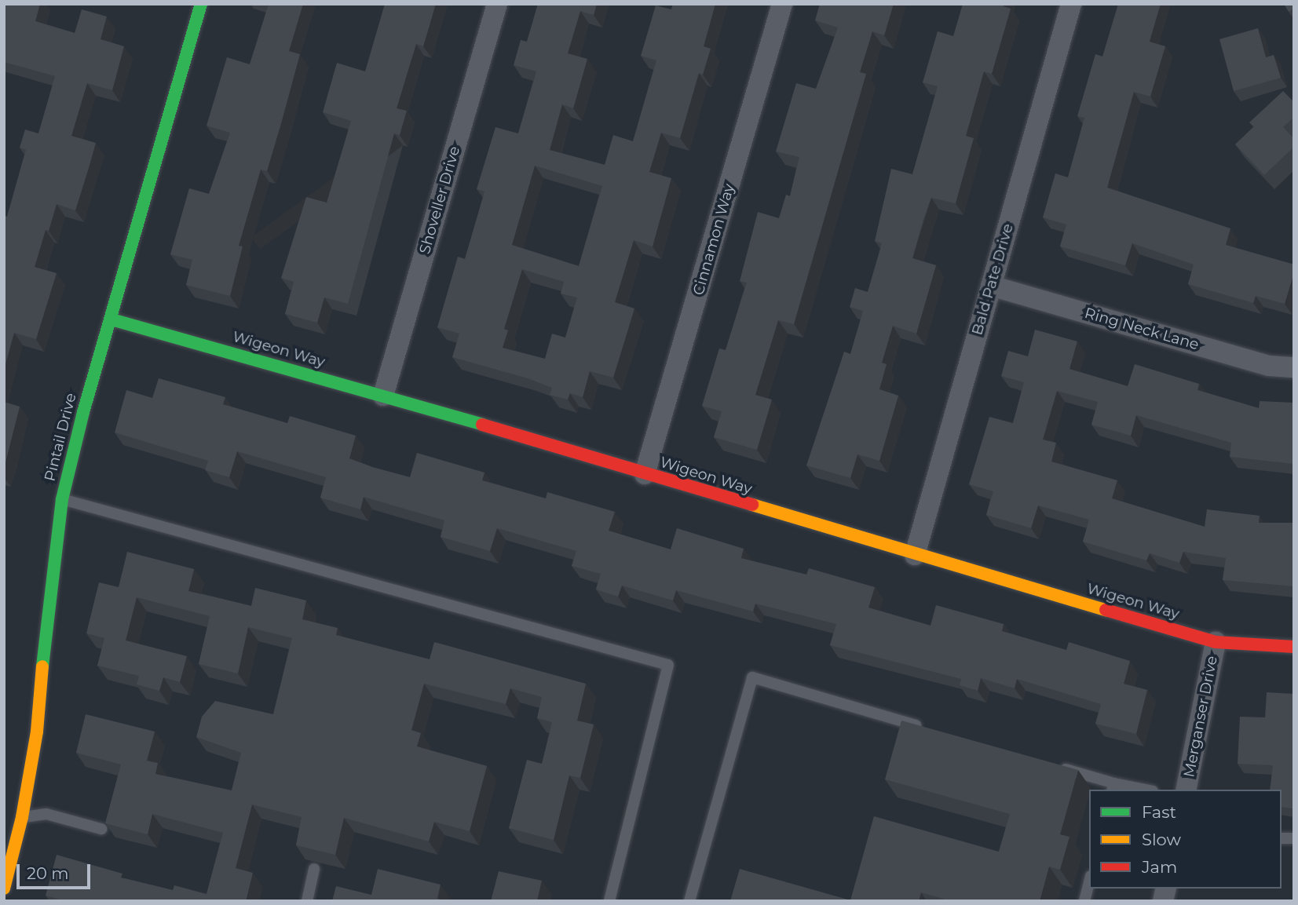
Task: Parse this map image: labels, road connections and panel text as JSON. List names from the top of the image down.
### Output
{
  "streets": {
    "street": [
      "Shoveller Drive",
      "Cinnamon Way",
      "Bald Pate Drive",
      "Ring Neck Lane",
      "Wigeon Way",
      "Pintail Drive",
      "Merganser Drive"
    ]
  },
  "crossings": [
    ["Shoveller Drive", "Wigeon Way"],
    ["Cinnamon Way", "Wigeon Way"],
    ["Bald Pate Drive", "Ring Neck Lane"],
    ["Bald Pate Drive", "Wigeon Way"],
    ["Wigeon Way", "Pintail Drive"],
    ["Wigeon Way", "Merganser Drive"]
  ],
  "legend": ["Fast", "Slow", "Jam"],
  "scale_bar": "20 m"
}
